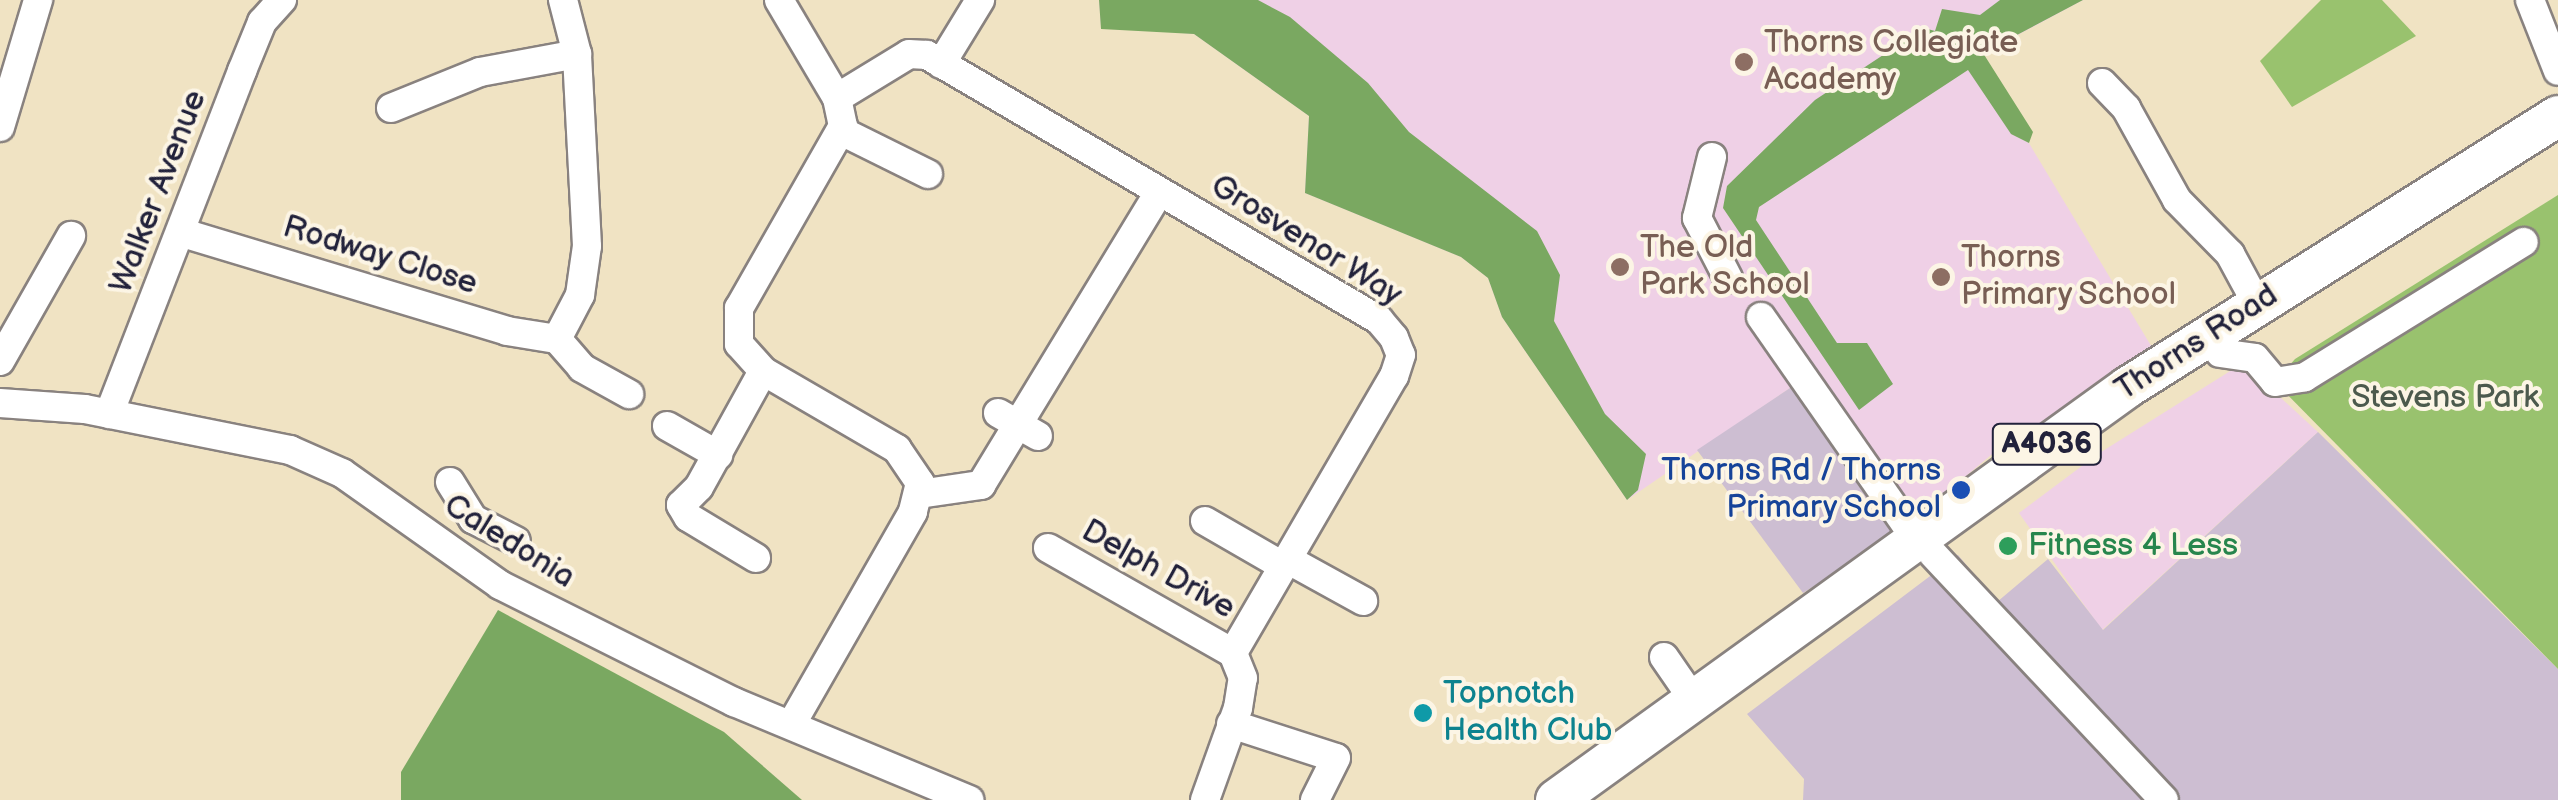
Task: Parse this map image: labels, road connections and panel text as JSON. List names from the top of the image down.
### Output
{
  "streets": {
    "highway": ["Thorns Road", "A4036"],
    "street": [
      "Walker Avenue",
      "Grosvenor Way",
      "Rodway Close",
      "Caledonia",
      "Delph Drive"
    ]
  },
  "crossings": [
    ["Walker Avenue", "Rodway Close"],
    ["Walker Avenue", "Caledonia"],
    ["Grosvenor Way", "Delph Drive"]
  ],
  "parks": ["Stevens Park"],
  "places": [
    "Thorns Collegiate Academy",
    "The Old Park School",
    "Thorns Primary School",
    "Thorns Rd / Thorns Primary School",
    "Fitness 4 Less",
    "Topnotch Health Club"
  ]
}
